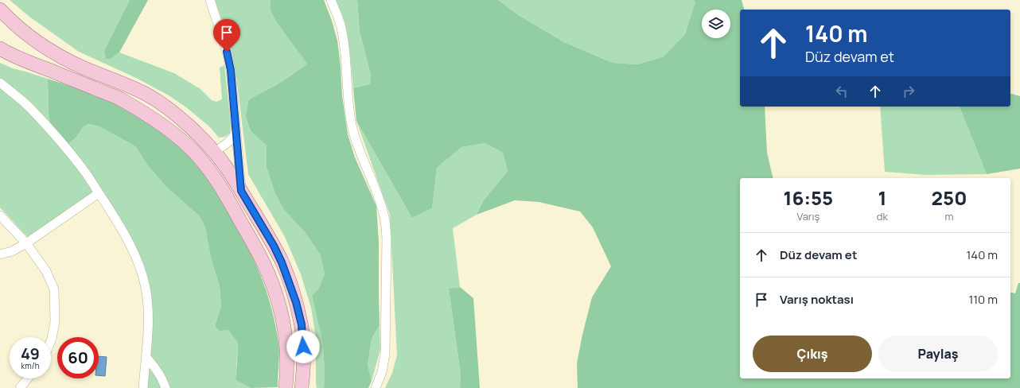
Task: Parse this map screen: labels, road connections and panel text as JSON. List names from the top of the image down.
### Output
{
  "page": {
    "turn": ["140 m", "Düz devam et"],
    "eta": [
      "16:55",
      "Varış",
      "1",
      "dk",
      "250",
      "m"
    ],
    "list": [
      {
        "name": "Düz devam et",
        "value": "140 m"
      },
      {
        "name": "Varış noktası",
        "value": "110 m"
      }
    ],
    "buttons": ["Çıkış", "Paylaş"],
    "speed": "49 km/h",
    "limit": "60"
  }
}
